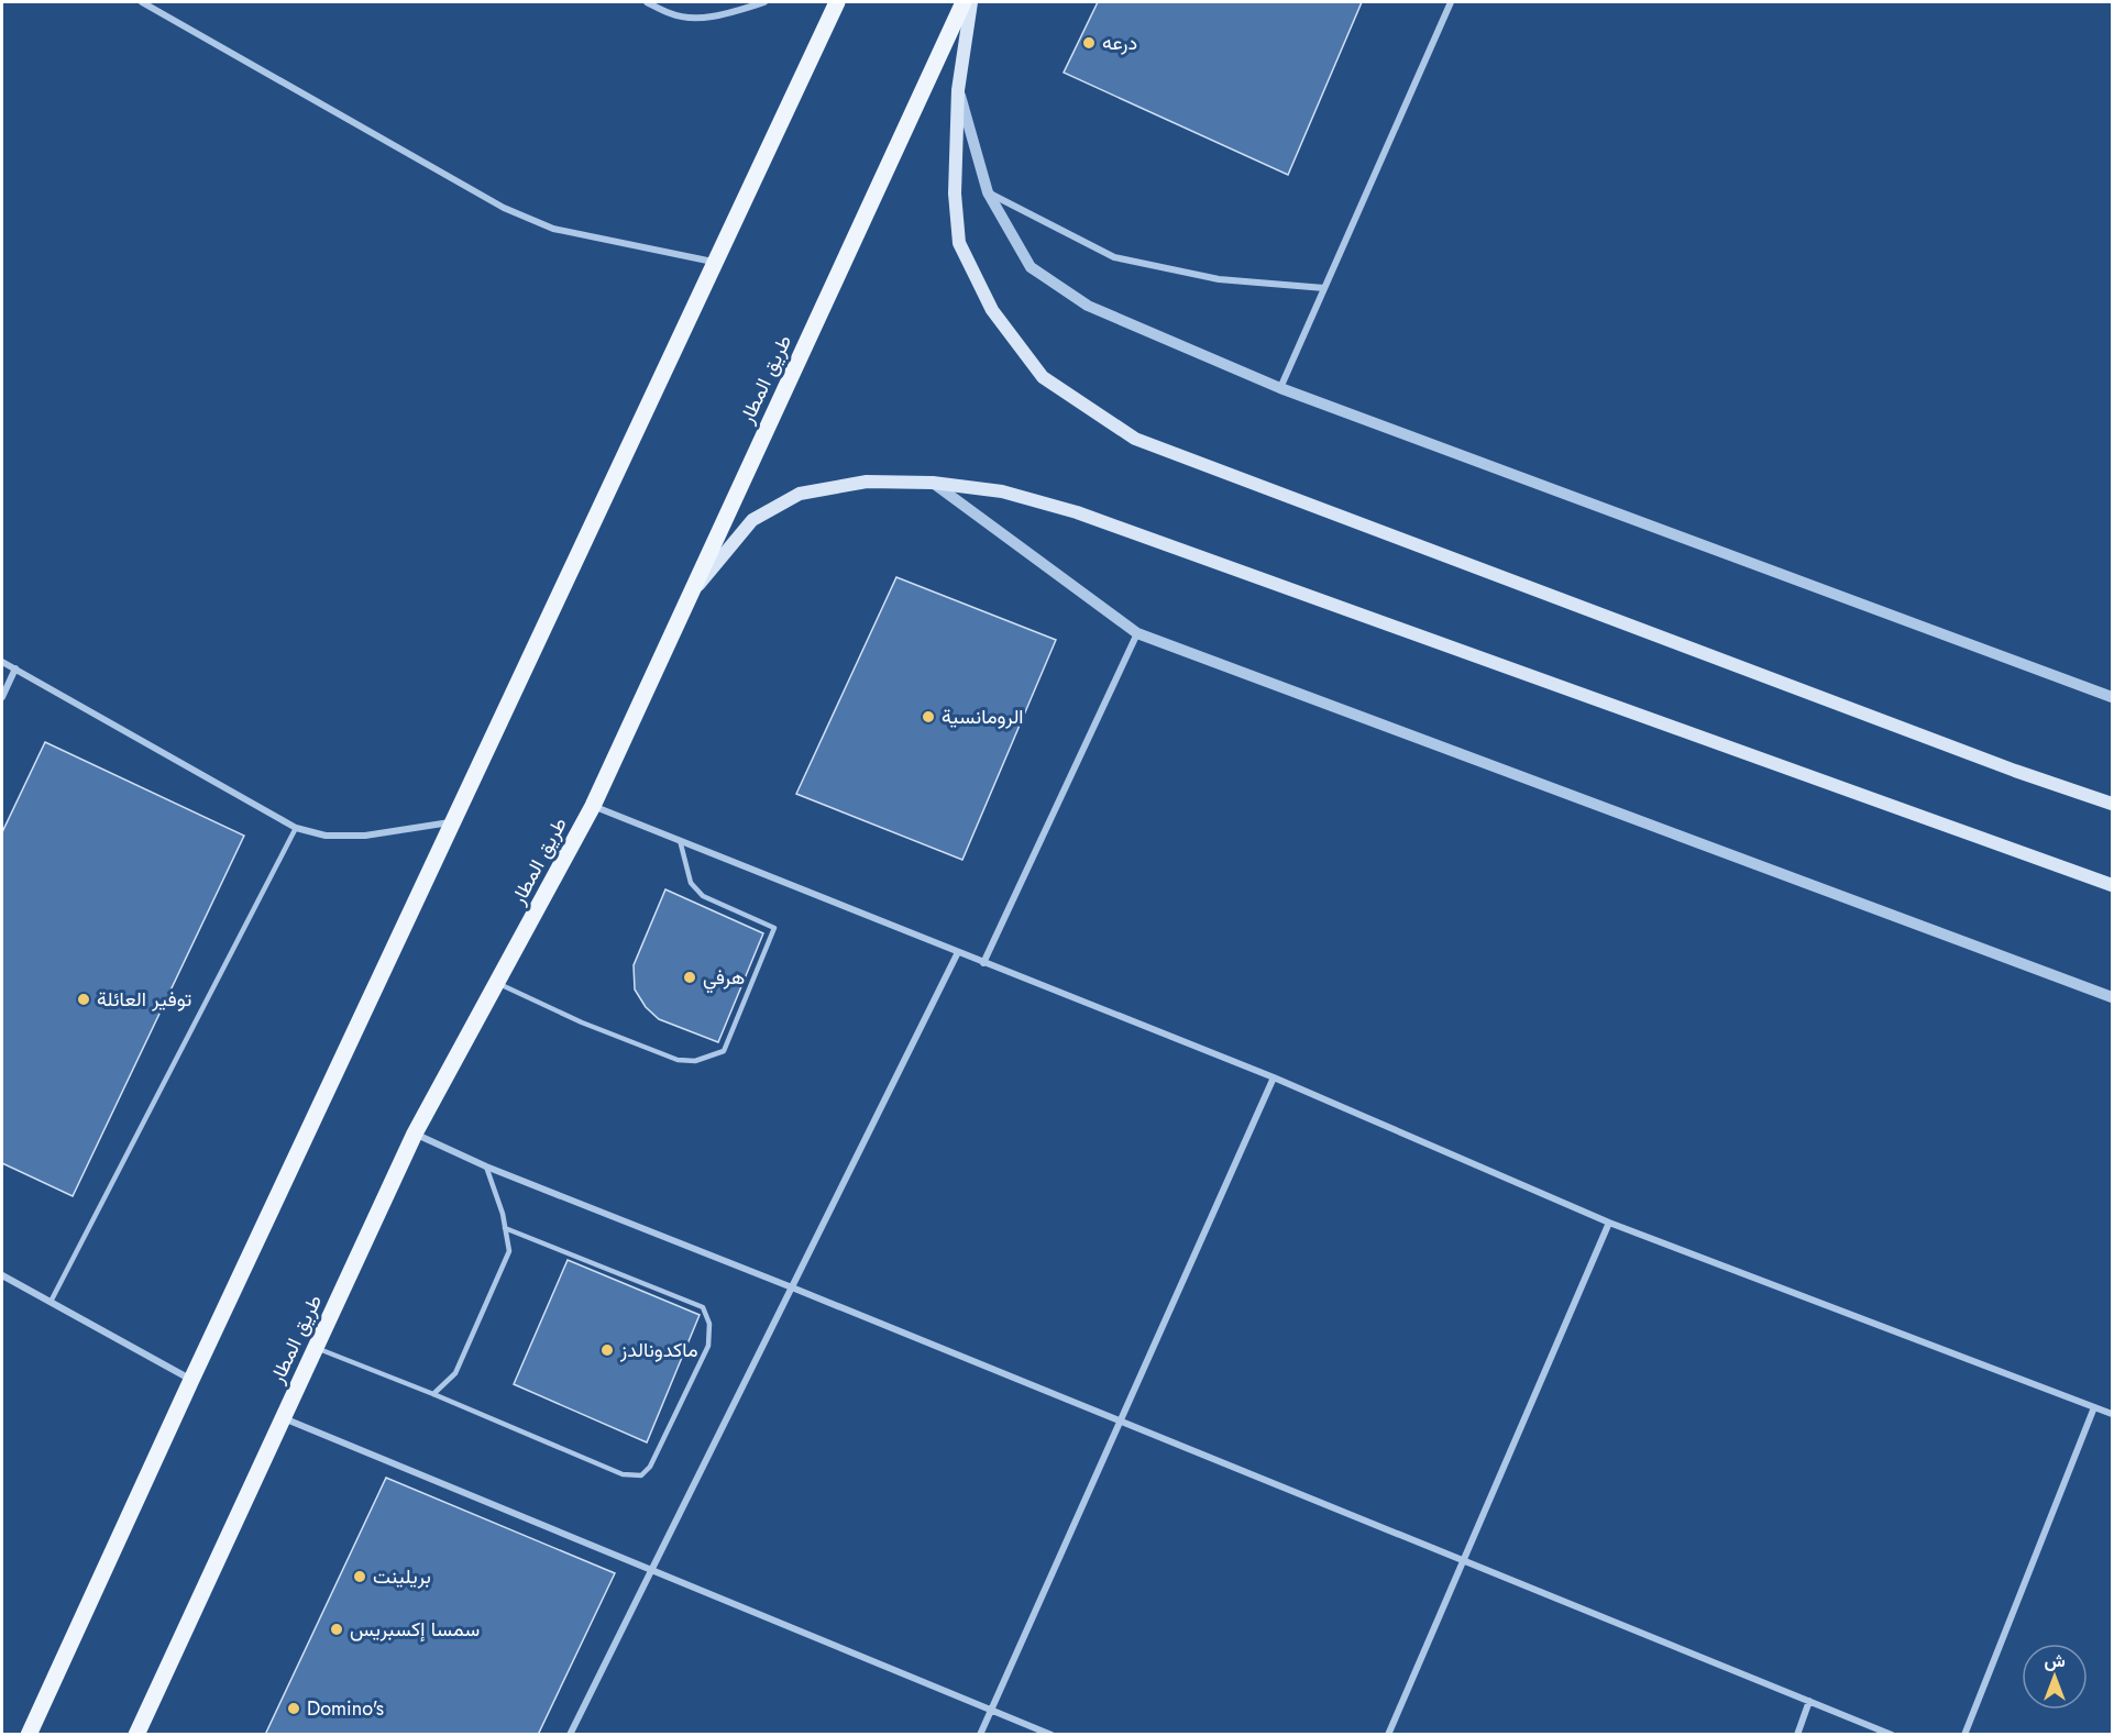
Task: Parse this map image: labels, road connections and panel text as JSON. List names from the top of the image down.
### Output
{
  "streets": {
    "main road": ["طريق المطار"]
  },
  "places": [
    "درعه",
    "الرومانسية",
    "هرفي",
    "توفير العائلة",
    "ماكدونالدز",
    "بريلينت",
    "سمسا إكسبريس",
    "Domino's"
  ],
  "north": "top"
}
